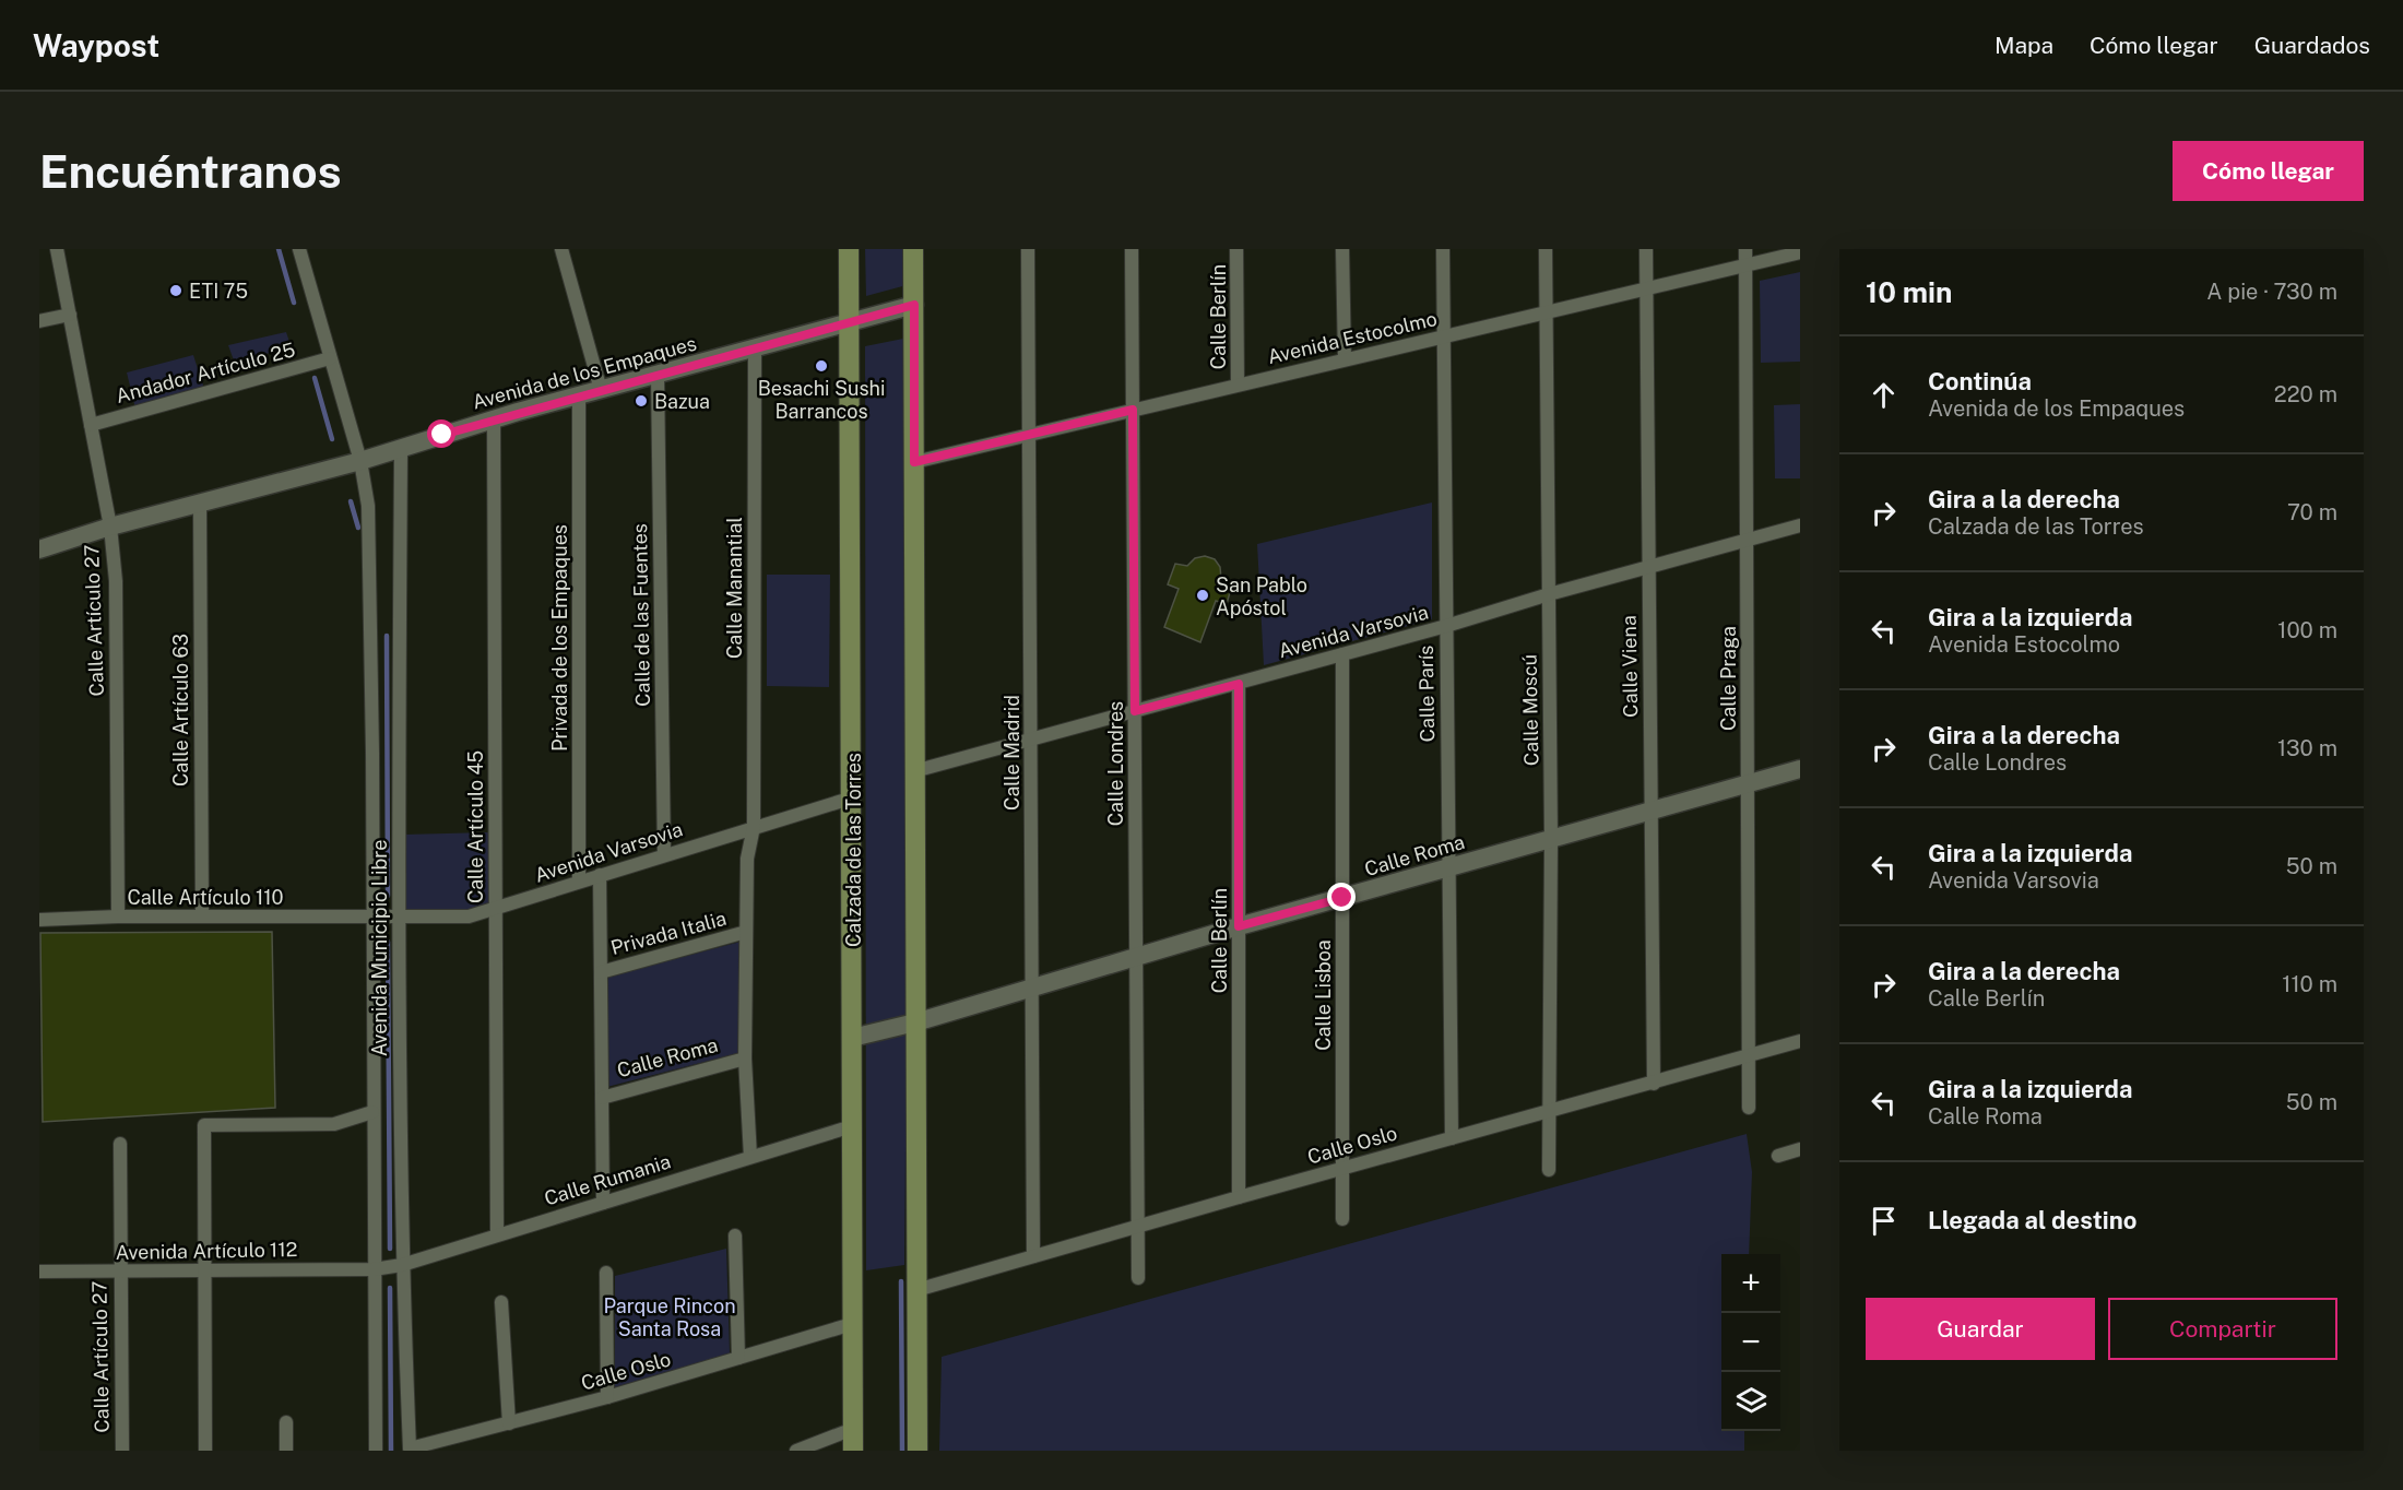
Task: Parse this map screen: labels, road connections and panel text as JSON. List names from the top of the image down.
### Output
{
  "streets": {
    "main road": ["Calzada de las Torres"],
    "street": [
      "Calle Berlín",
      "Avenida Estocolmo",
      "Andador Artículo 25",
      "Avenida de los Empaques",
      "Calle Manantial",
      "Calle de las Fuentes",
      "Calle Artículo 27",
      "Avenida Varsovia",
      "Privada de los Empaques",
      "Calle Viena",
      "Calle Praga",
      "Calle París",
      "Calle Artículo 63",
      "Calle Moscú",
      "Calle Madrid",
      "Calle Londres",
      "Calle Artículo 45",
      "Calle Roma",
      "Calle Artículo 110",
      "Privada Italia",
      "Avenida Municipio Libre",
      "Calle Lisboa",
      "Calle Oslo",
      "Calle Rumania",
      "Avenida Artículo 112"
    ]
  },
  "crossings": [
    ["Calle Berlín", "Avenida Estocolmo"],
    ["Calle Berlín", "Avenida Varsovia"],
    ["Calle Berlín", "Calle Roma"],
    ["Calle Berlín", "Calle Oslo"],
    ["Avenida Estocolmo", "Calle Viena"],
    ["Avenida Estocolmo", "Calle Praga"],
    ["Avenida Estocolmo", "Calle París"],
    ["Avenida Estocolmo", "Calle Moscú"],
    ["Avenida Estocolmo", "Calle Madrid"],
    ["Avenida Estocolmo", "Calle Londres"],
    ["Andador Artículo 25", "Calle Artículo 27"],
    ["Andador Artículo 25", "Avenida Municipio Libre"],
    ["Avenida de los Empaques", "Calle Manantial"],
    ["Avenida de los Empaques", "Calle de las Fuentes"],
    ["Avenida de los Empaques", "Calle Artículo 27"],
    ["Avenida de los Empaques", "Privada de los Empaques"],
    ["Avenida de los Empaques", "Calle Artículo 63"],
    ["Avenida de los Empaques", "Calle Artículo 45"],
    ["Avenida de los Empaques", "Calzada de las Torres"],
    ["Avenida de los Empaques", "Avenida Municipio Libre"],
    ["Calle Manantial", "Avenida Varsovia"],
    ["Calle Manantial", "Calle Roma"],
    ["Calle Manantial", "Privada Italia"],
    ["Calle Manantial", "Calle Rumania"],
    ["Calle de las Fuentes", "Avenida Varsovia"],
    ["Calle Artículo 27", "Calle Artículo 110"],
    ["Calle Artículo 27", "Avenida Artículo 112"],
    ["Avenida Varsovia", "Privada de los Empaques"],
    ["Avenida Varsovia", "Calle Viena"],
    ["Avenida Varsovia", "Calle Praga"],
    ["Avenida Varsovia", "Calle París"],
    ["Avenida Varsovia", "Calle Moscú"],
    ["Avenida Varsovia", "Calle Madrid"],
    ["Avenida Varsovia", "Calle Londres"],
    ["Avenida Varsovia", "Calle Artículo 45"],
    ["Avenida Varsovia", "Calzada de las Torres"],
    ["Avenida Varsovia", "Calle Artículo 110"],
    ["Avenida Varsovia", "Avenida Municipio Libre"],
    ["Avenida Varsovia", "Calle Lisboa"],
    ["Calle Viena", "Calle Roma"],
    ["Calle Viena", "Calle Oslo"],
    ["Calle Praga", "Calle Roma"],
    ["Calle Praga", "Calle Oslo"],
    ["Calle París", "Calle Roma"],
    ["Calle París", "Calle Oslo"],
    ["Calle Artículo 63", "Calle Artículo 110"],
    ["Calle Moscú", "Calle Roma"],
    ["Calle Moscú", "Calle Oslo"],
    ["Calle Madrid", "Calle Roma"],
    ["Calle Madrid", "Calle Oslo"],
    ["Calle Londres", "Calle Roma"],
    ["Calle Londres", "Calle Oslo"],
    ["Calle Artículo 45", "Calle Rumania"],
    ["Calzada de las Torres", "Calle Roma"],
    ["Calzada de las Torres", "Calle Oslo"],
    ["Calzada de las Torres", "Calle Rumania"],
    ["Calle Roma", "Calle Lisboa"],
    ["Calle Artículo 110", "Avenida Municipio Libre"],
    ["Avenida Municipio Libre", "Calle Oslo"],
    ["Avenida Municipio Libre", "Calle Rumania"],
    ["Avenida Municipio Libre", "Avenida Artículo 112"],
    ["Calle Lisboa", "Calle Oslo"],
    ["Calle Rumania", "Avenida Artículo 112"]
  ],
  "parks": ["Parque Rincon Santa Rosa"],
  "places": [
    "ETI 75",
    "Besachi Sushi Barrancos",
    "Bazua",
    "San Pablo Apóstol"
  ],
  "page": {
    "header": "Waypost",
    "nav": ["Mapa", "Cómo llegar", "Guardados"],
    "buttons": [
      "Cómo llegar",
      ["Guardar", "Compartir"]
    ],
    "title": "Encuéntranos",
    "heading": ["10 min", "A pie · 730 m"],
    "list": [
      ["Continúa", "Avenida de los Empaques", "220 m"],
      ["Gira a la derecha", "Calzada de las Torres", "70 m"],
      ["Gira a la izquierda", "Avenida Estocolmo", "100 m"],
      ["Gira a la derecha", "Calle Londres", "130 m"],
      ["Gira a la izquierda", "Avenida Varsovia", "50 m"],
      ["Gira a la derecha", "Calle Berlín", "110 m"],
      ["Gira a la izquierda", "Calle Roma", "50 m"],
      "Llegada al destino"
    ],
    "map_buttons": ["+", "−"]
  }
}
